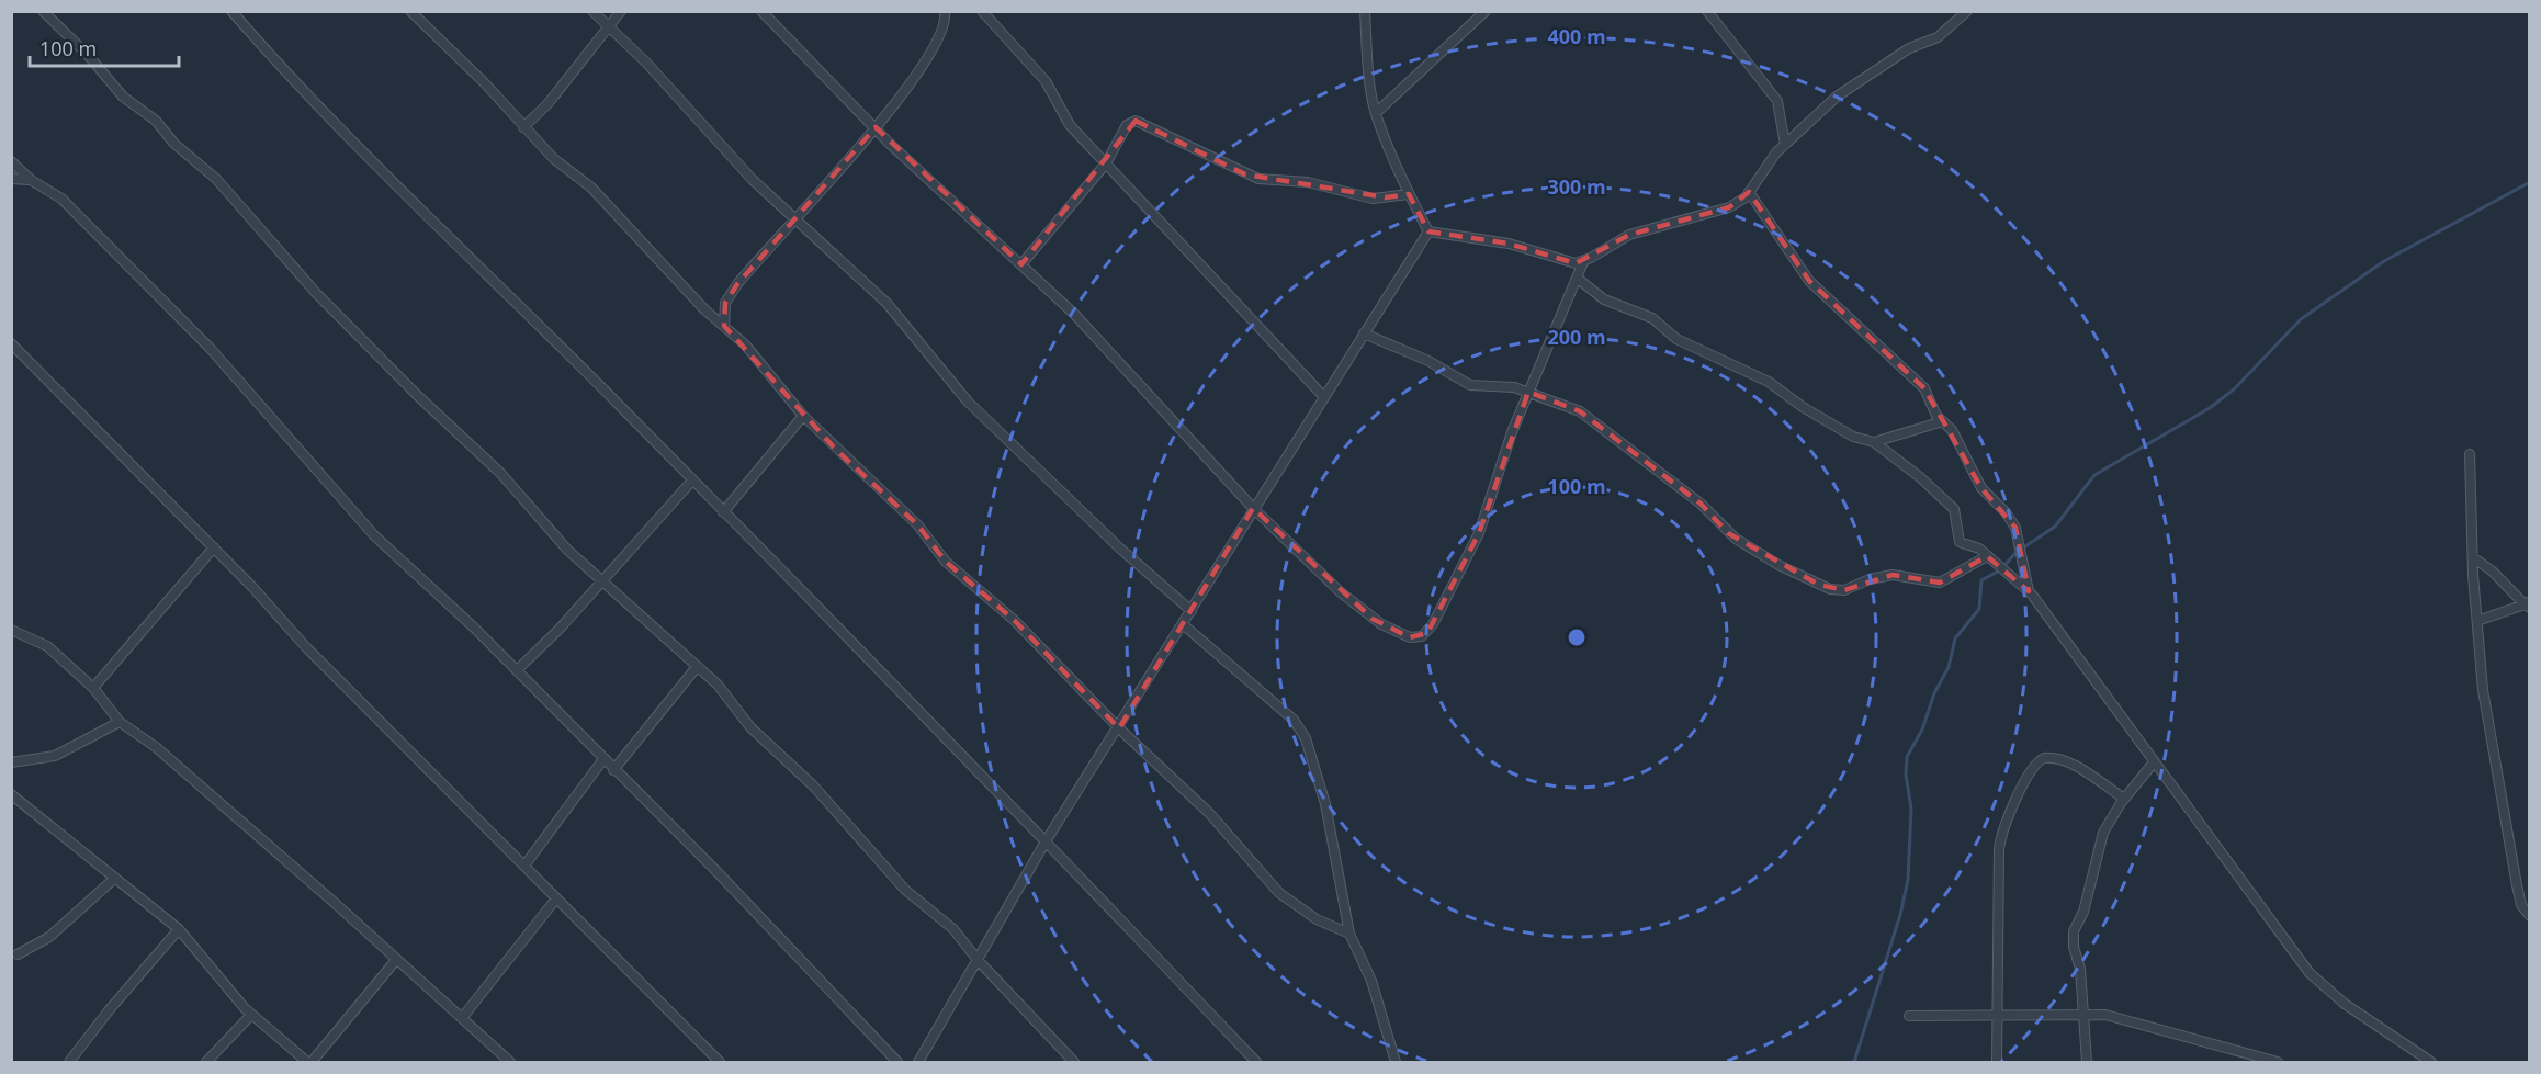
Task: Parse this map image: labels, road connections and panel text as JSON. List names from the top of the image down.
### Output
{
  "scale_bar": "100 m",
  "rings": [
    "400 m",
    "300 m",
    "200 m",
    "100 m"
  ]
}
